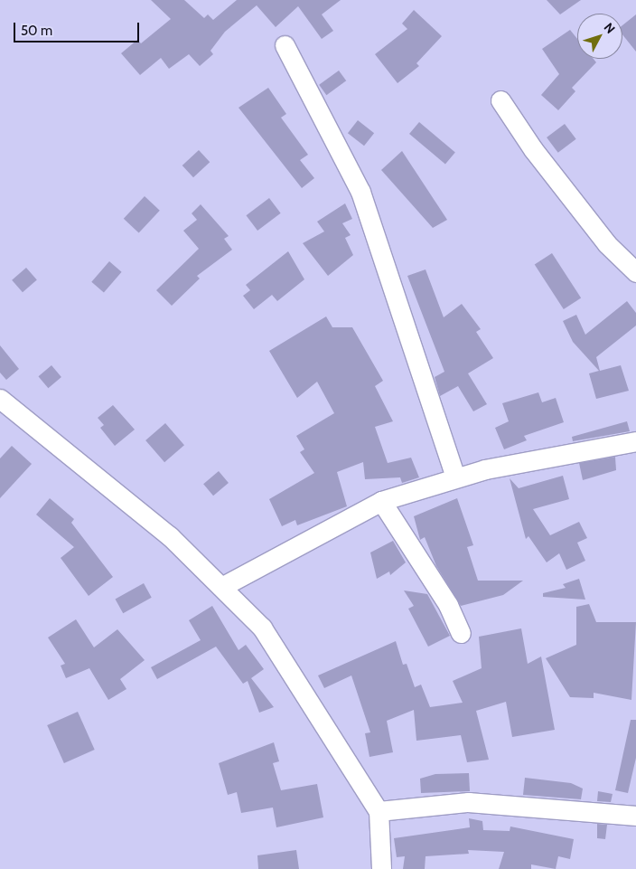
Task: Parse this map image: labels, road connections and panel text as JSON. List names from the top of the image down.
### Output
{
  "scale_bar": "50 m",
  "north": "top right"
}
